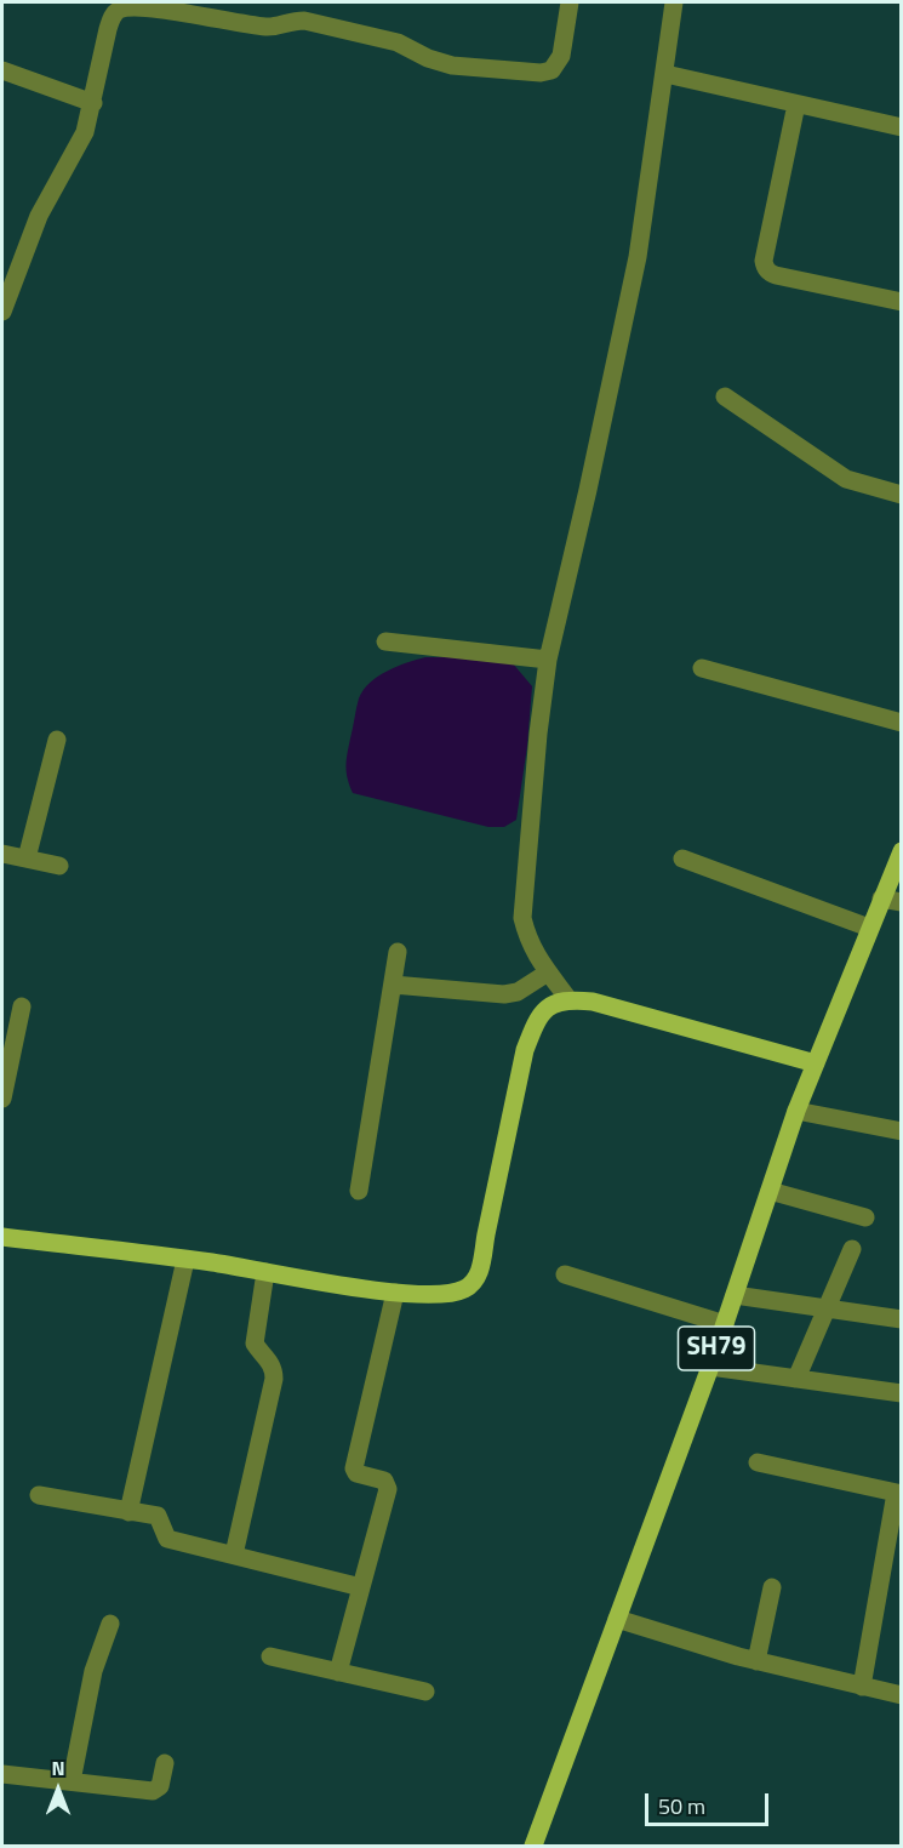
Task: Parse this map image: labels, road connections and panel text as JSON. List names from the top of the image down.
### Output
{
  "streets": {
    "main road": ["SH79"]
  },
  "scale_bar": "50 m",
  "north": "top"
}
